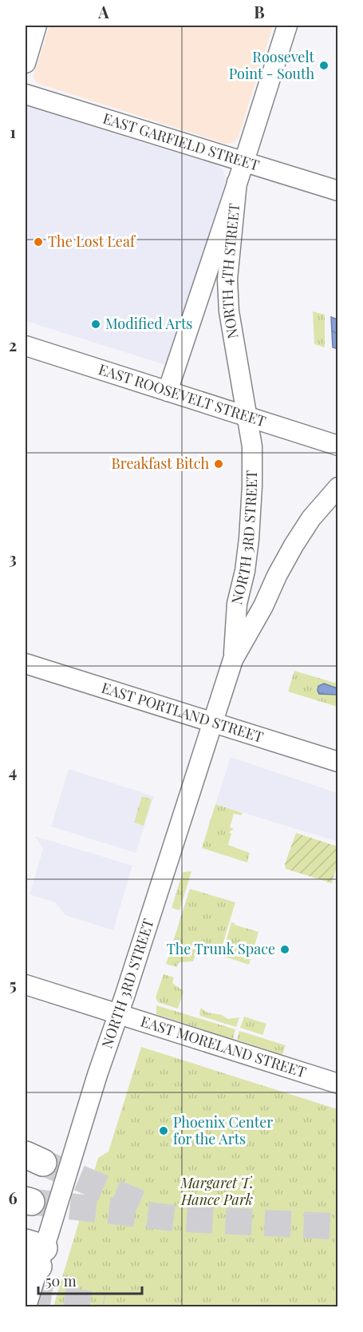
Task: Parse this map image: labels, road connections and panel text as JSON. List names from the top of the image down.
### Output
{
  "streets": {
    "street": [
      "EAST GARFIELD STREET",
      "NORTH 4TH STREET",
      "EAST ROOSEVELT STREET",
      "NORTH 3RD STREET",
      "EAST PORTLAND STREET",
      "EAST MORELAND STREET"
    ]
  },
  "crossings": [
    ["EAST GARFIELD STREET", "NORTH 4TH STREET"],
    ["NORTH 4TH STREET", "EAST ROOSEVELT STREET"],
    ["NORTH 4TH STREET", "NORTH 3RD STREET"],
    ["EAST ROOSEVELT STREET", "NORTH 3RD STREET"],
    ["NORTH 3RD STREET", "EAST PORTLAND STREET"],
    ["NORTH 3RD STREET", "EAST MORELAND STREET"]
  ],
  "parks": ["Margaret T. Hance Park"],
  "places": [
    "Roosevelt Point - South",
    "The Lost Leaf",
    "Modified Arts",
    "Breakfast Bitch",
    "The Trunk Space",
    "Phoenix Center for the Arts"
  ],
  "scale_bar": "50 m",
  "grid": {
    "columns": ["A", "B"],
    "rows": [
      "1",
      "2",
      "3",
      "4",
      "5",
      "6"
    ]
  }
}
